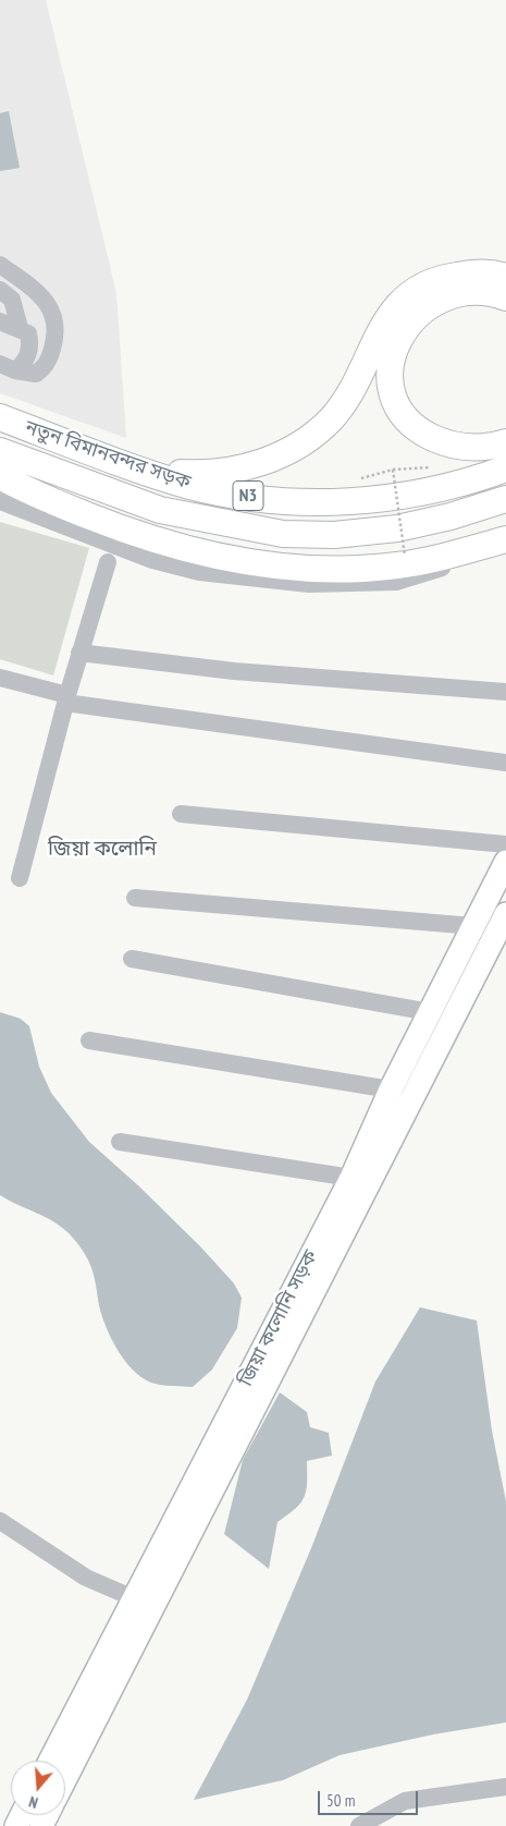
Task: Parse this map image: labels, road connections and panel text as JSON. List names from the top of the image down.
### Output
{
  "streets": {
    "highway": ["নতুন বিমানবন্দর সড়ক", "N3"],
    "main road": ["জিয়া কলোনি সড়ক"]
  },
  "districts": ["জিয়া কলোনি"],
  "scale_bar": "50 m",
  "north": "bottom"
}
